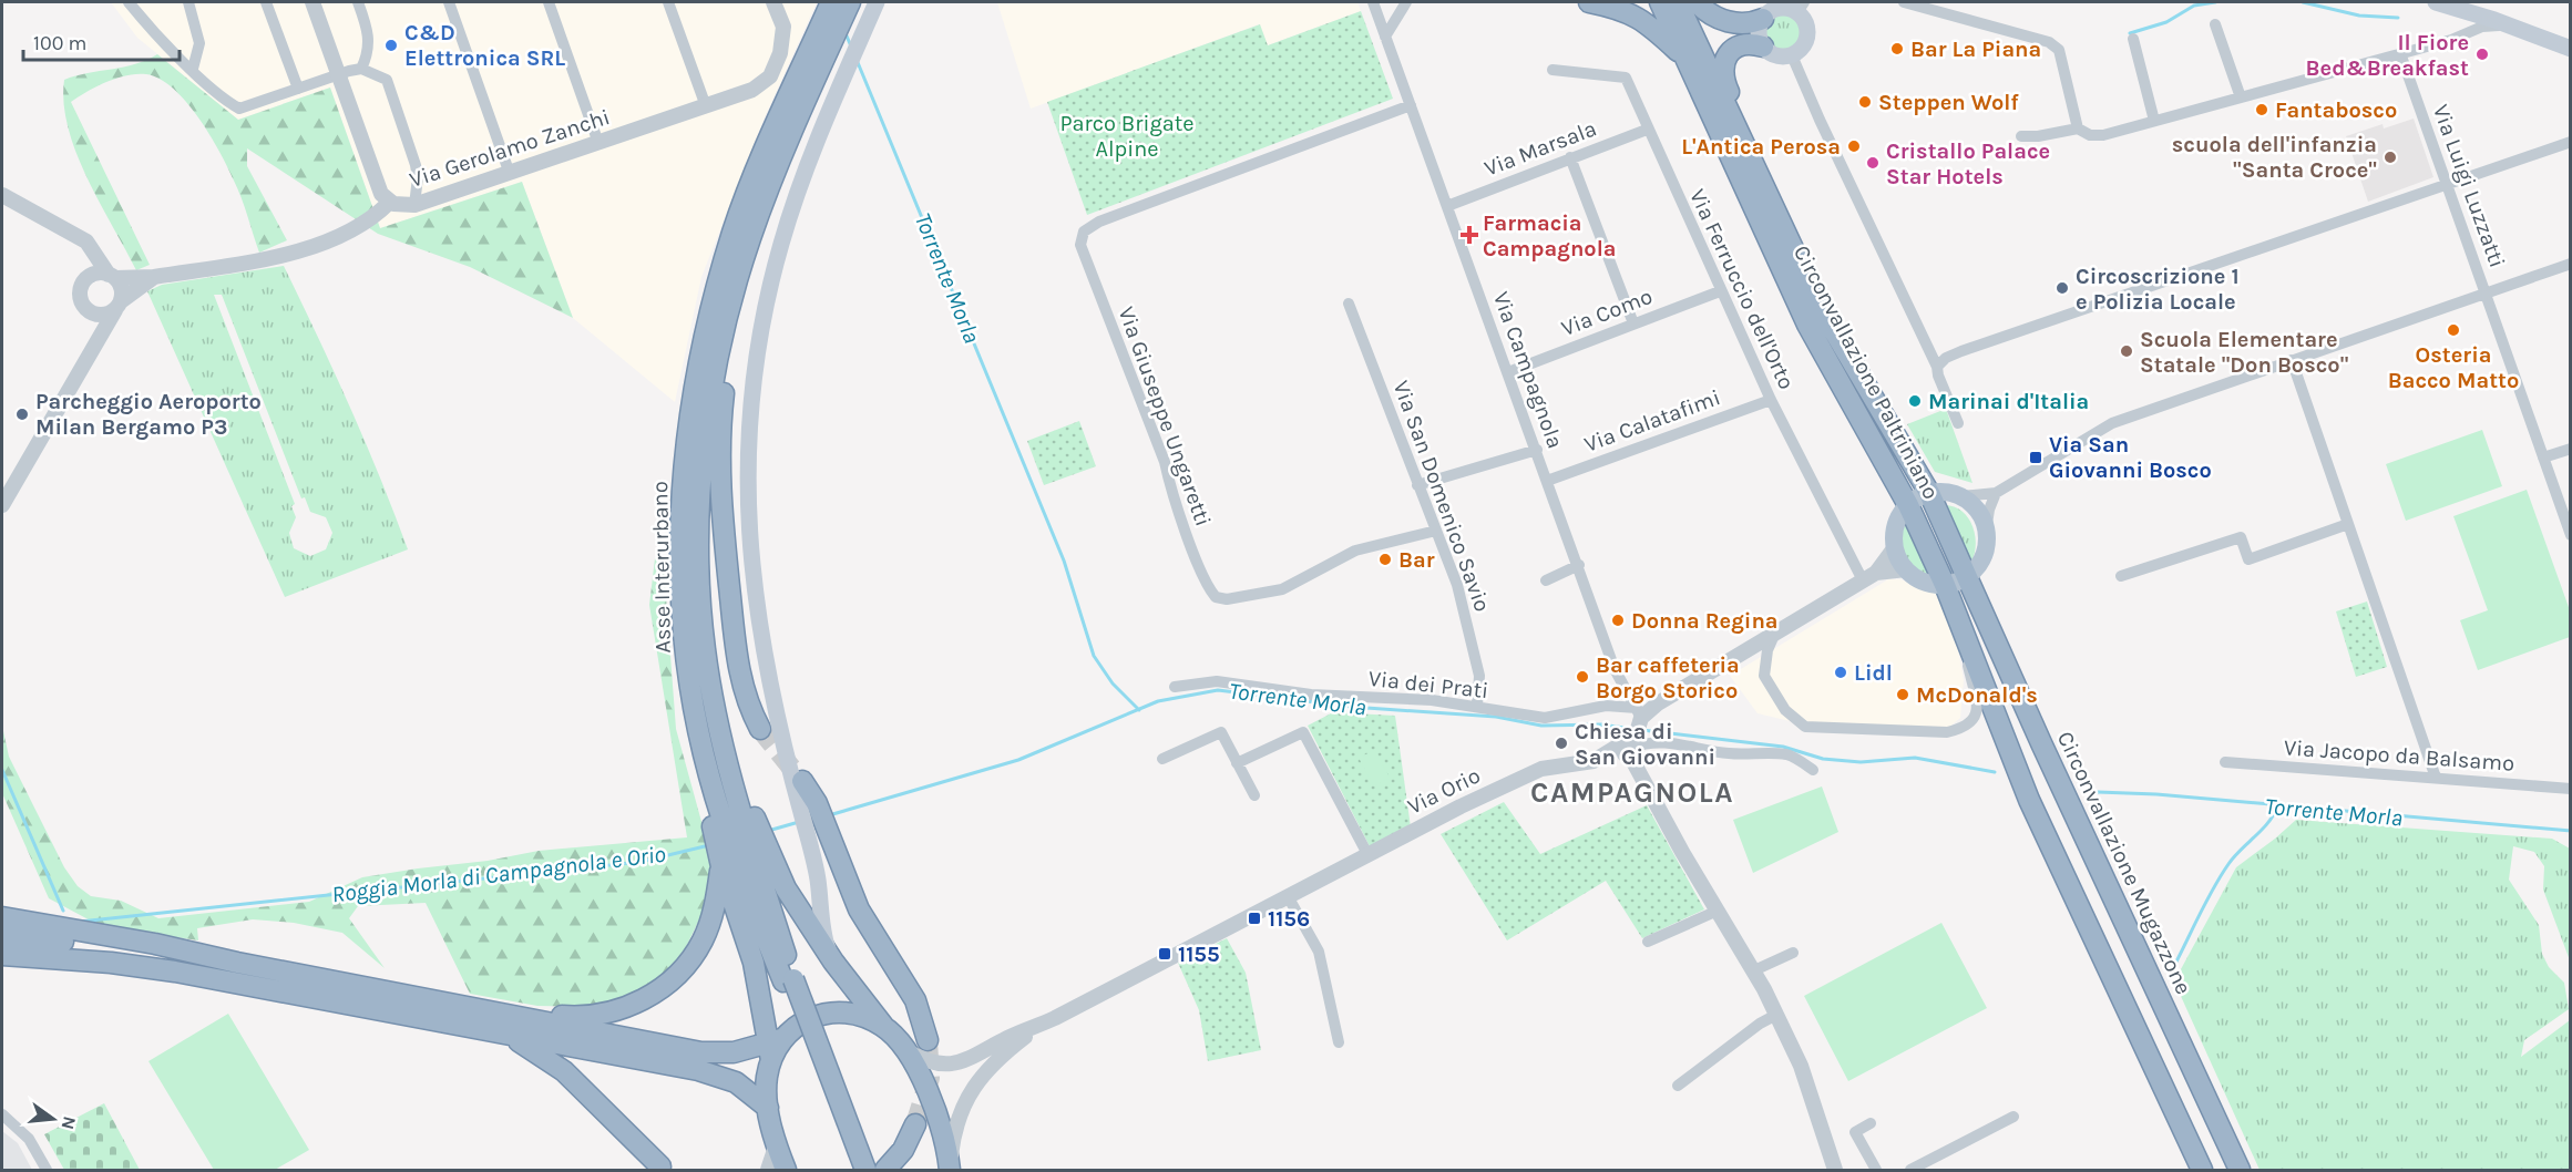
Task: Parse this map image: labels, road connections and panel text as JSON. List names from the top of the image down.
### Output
{
  "streets": {
    "highway": ["Circonvallazione Paltriniano", "Asse Interurbano", "Circonvallazione Mugazzone"],
    "street": [
      "Via Gerolamo Zanchi",
      "Via Marsala",
      "Via Luigi Luzzatti",
      "Via Ferruccio dell'Orto",
      "Via Como",
      "Via Campagnola",
      "Via Giuseppe Ungaretti",
      "Via Calatafimi",
      "Via San Domenico Savio",
      "Via dei Prati",
      "Via Jacopo da Balsamo",
      "Via Orio"
    ]
  },
  "crossings": [
    ["Via Marsala", "Via Ferruccio dell'Orto"],
    ["Via Marsala", "Via Campagnola"],
    ["Via Ferruccio dell'Orto", "Via Como"],
    ["Via Ferruccio dell'Orto", "Circonvallazione Paltriniano"],
    ["Via Ferruccio dell'Orto", "Via Calatafimi"],
    ["Via Como", "Via Campagnola"],
    ["Via Campagnola", "Via Giuseppe Ungaretti"],
    ["Via Campagnola", "Via Calatafimi"],
    ["Via Campagnola", "Via dei Prati"],
    ["Circonvallazione Paltriniano", "Circonvallazione Mugazzone"],
    ["Via Giuseppe Ungaretti", "Via San Domenico Savio"],
    ["Via San Domenico Savio", "Via dei Prati"]
  ],
  "districts": ["CAMPAGNOLA"],
  "water": ["Torrente Morla", "Roggia Morla di Campagnola e Orio"],
  "parks": ["Parco Brigate Alpine"],
  "places": {
    "other": [
      "C&D Elettronica SRL",
      "Bar La Piana",
      "Il Fiore Bed&Breakfast",
      "Steppen Wolf",
      "Fantabosco",
      "L'Antica Perosa",
      "scuola dell'infanzia \"Santa Croce\"",
      "Cristallo Palace Star Hotels",
      "Circoscrizione 1 e Polizia Locale",
      "Osteria Bacco Matto",
      "Scuola Elementare Statale \"Don Bosco\"",
      "Marinai d'Italia",
      "Parcheggio Aeroporto Milan Bergamo P3",
      "Bar",
      "Donna Regina",
      "Lidl",
      "Bar caffeteria Borgo Storico",
      "McDonald's",
      "Chiesa di San Giovanni"
    ],
    "health": ["Farmacia Campagnola"],
    "transit": ["Via San Giovanni Bosco", "1156", "1155"]
  },
  "scale_bar": "100 m",
  "north": "right"
}
